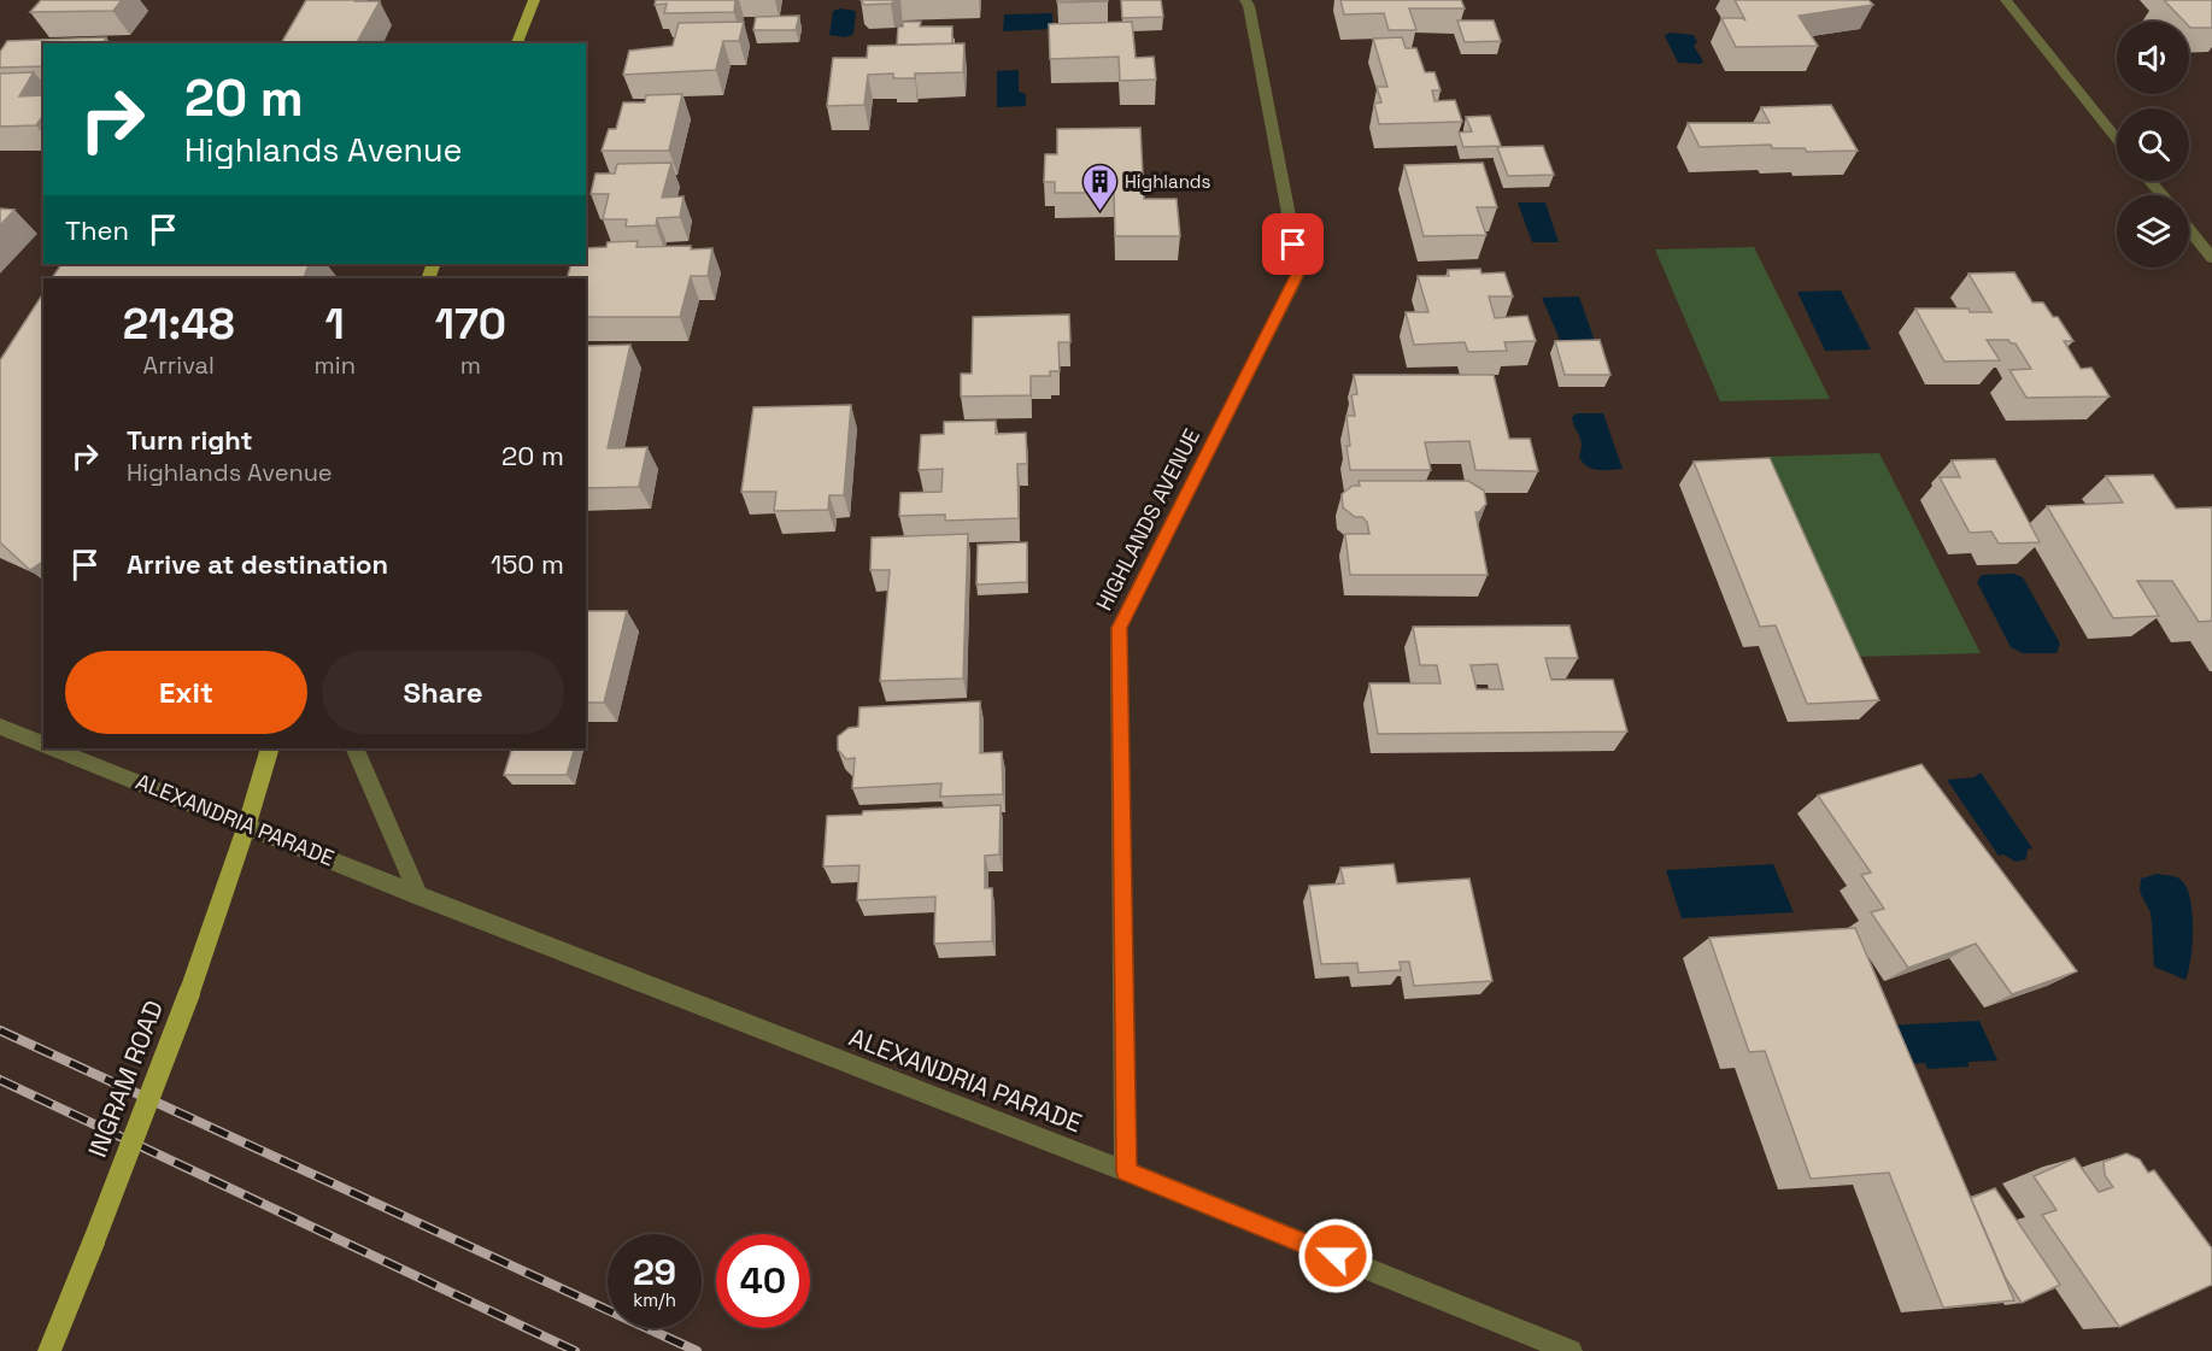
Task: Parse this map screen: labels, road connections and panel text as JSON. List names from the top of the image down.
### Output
{
  "streets": {
    "main road": ["INGRAM ROAD"],
    "street": ["HIGHLANDS AVENUE", "ALEXANDRIA PARADE"]
  },
  "crossings": [
    ["HIGHLANDS AVENUE", "ALEXANDRIA PARADE"],
    ["ALEXANDRIA PARADE", "INGRAM ROAD"]
  ],
  "places": {
    "building": ["Highlands"]
  },
  "page": {
    "turn": ["20 m", "Highlands Avenue"],
    "then": "Then",
    "eta": [
      "21:48",
      "Arrival",
      "1",
      "min",
      "170",
      "m"
    ],
    "list": [
      {
        "name": "Turn right",
        "note": "Highlands Avenue",
        "value": "20 m"
      },
      {
        "name": "Arrive at destination",
        "value": "150 m"
      }
    ],
    "buttons": ["Exit", "Share"],
    "speed": "29 km/h",
    "limit": "40"
  }
}
